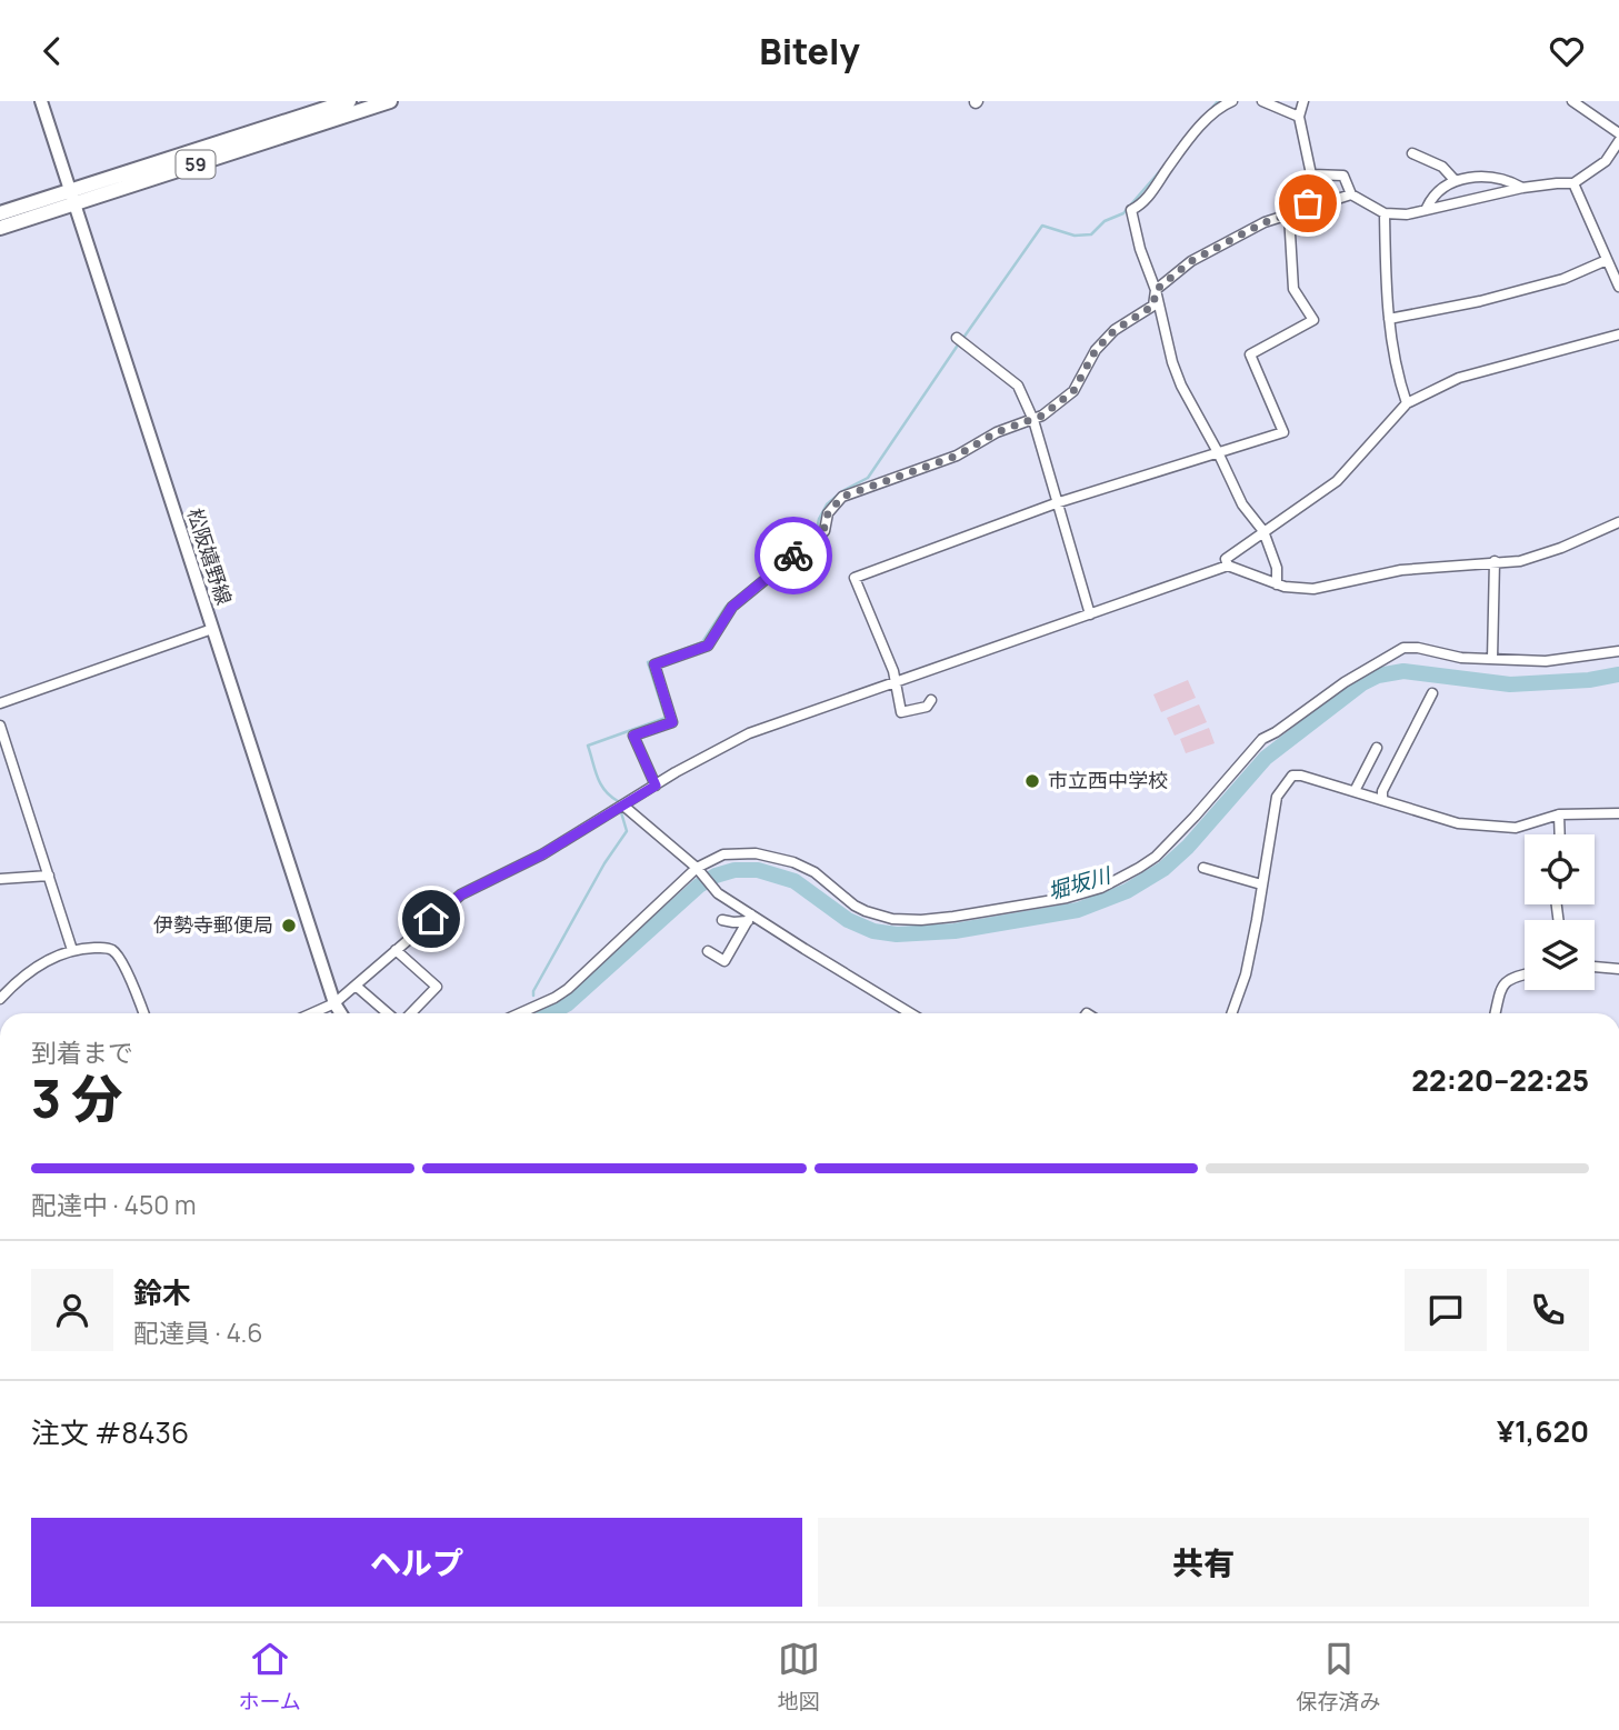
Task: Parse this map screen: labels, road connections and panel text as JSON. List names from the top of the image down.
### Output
{
  "streets": {
    "main road": ["59", "松阪嬉野線"]
  },
  "crossings": [
    ["59", "松阪嬉野線"]
  ],
  "water": ["堀坂川"],
  "places": ["市立西中学校", "伊勢寺郵便局"],
  "page": {
    "header": "Bitely",
    "heading": ["3 分", "到着まで", "22:20–22:25"],
    "panel": [
      "鈴木",
      "配達員 · 4.6",
      "注文 #8436",
      "¥1,620"
    ],
    "bar": "配達中 · 450 m",
    "buttons": ["ヘルプ", "共有"],
    "tabs": ["ホーム", "地図", "保存済み"]
  }
}
